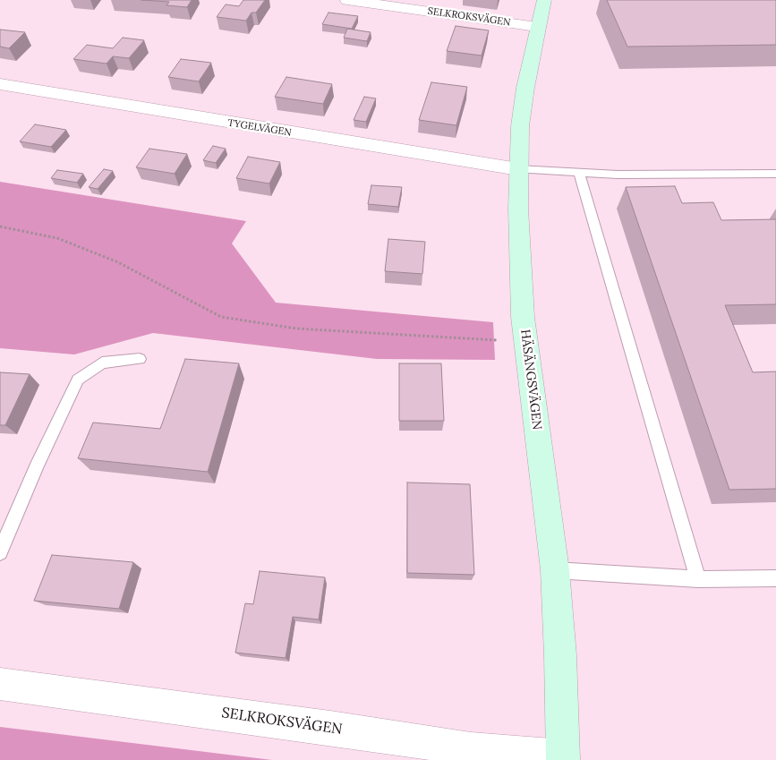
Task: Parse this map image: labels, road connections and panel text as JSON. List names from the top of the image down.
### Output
{
  "streets": {
    "street": ["SELKROKSVÄGEN", "TYGELVÄGEN", "HÄSÄNGSVÄGEN"]
  },
  "crossings": [
    ["SELKROKSVÄGEN", "HÄSÄNGSVÄGEN"],
    ["TYGELVÄGEN", "HÄSÄNGSVÄGEN"]
  ]
}
